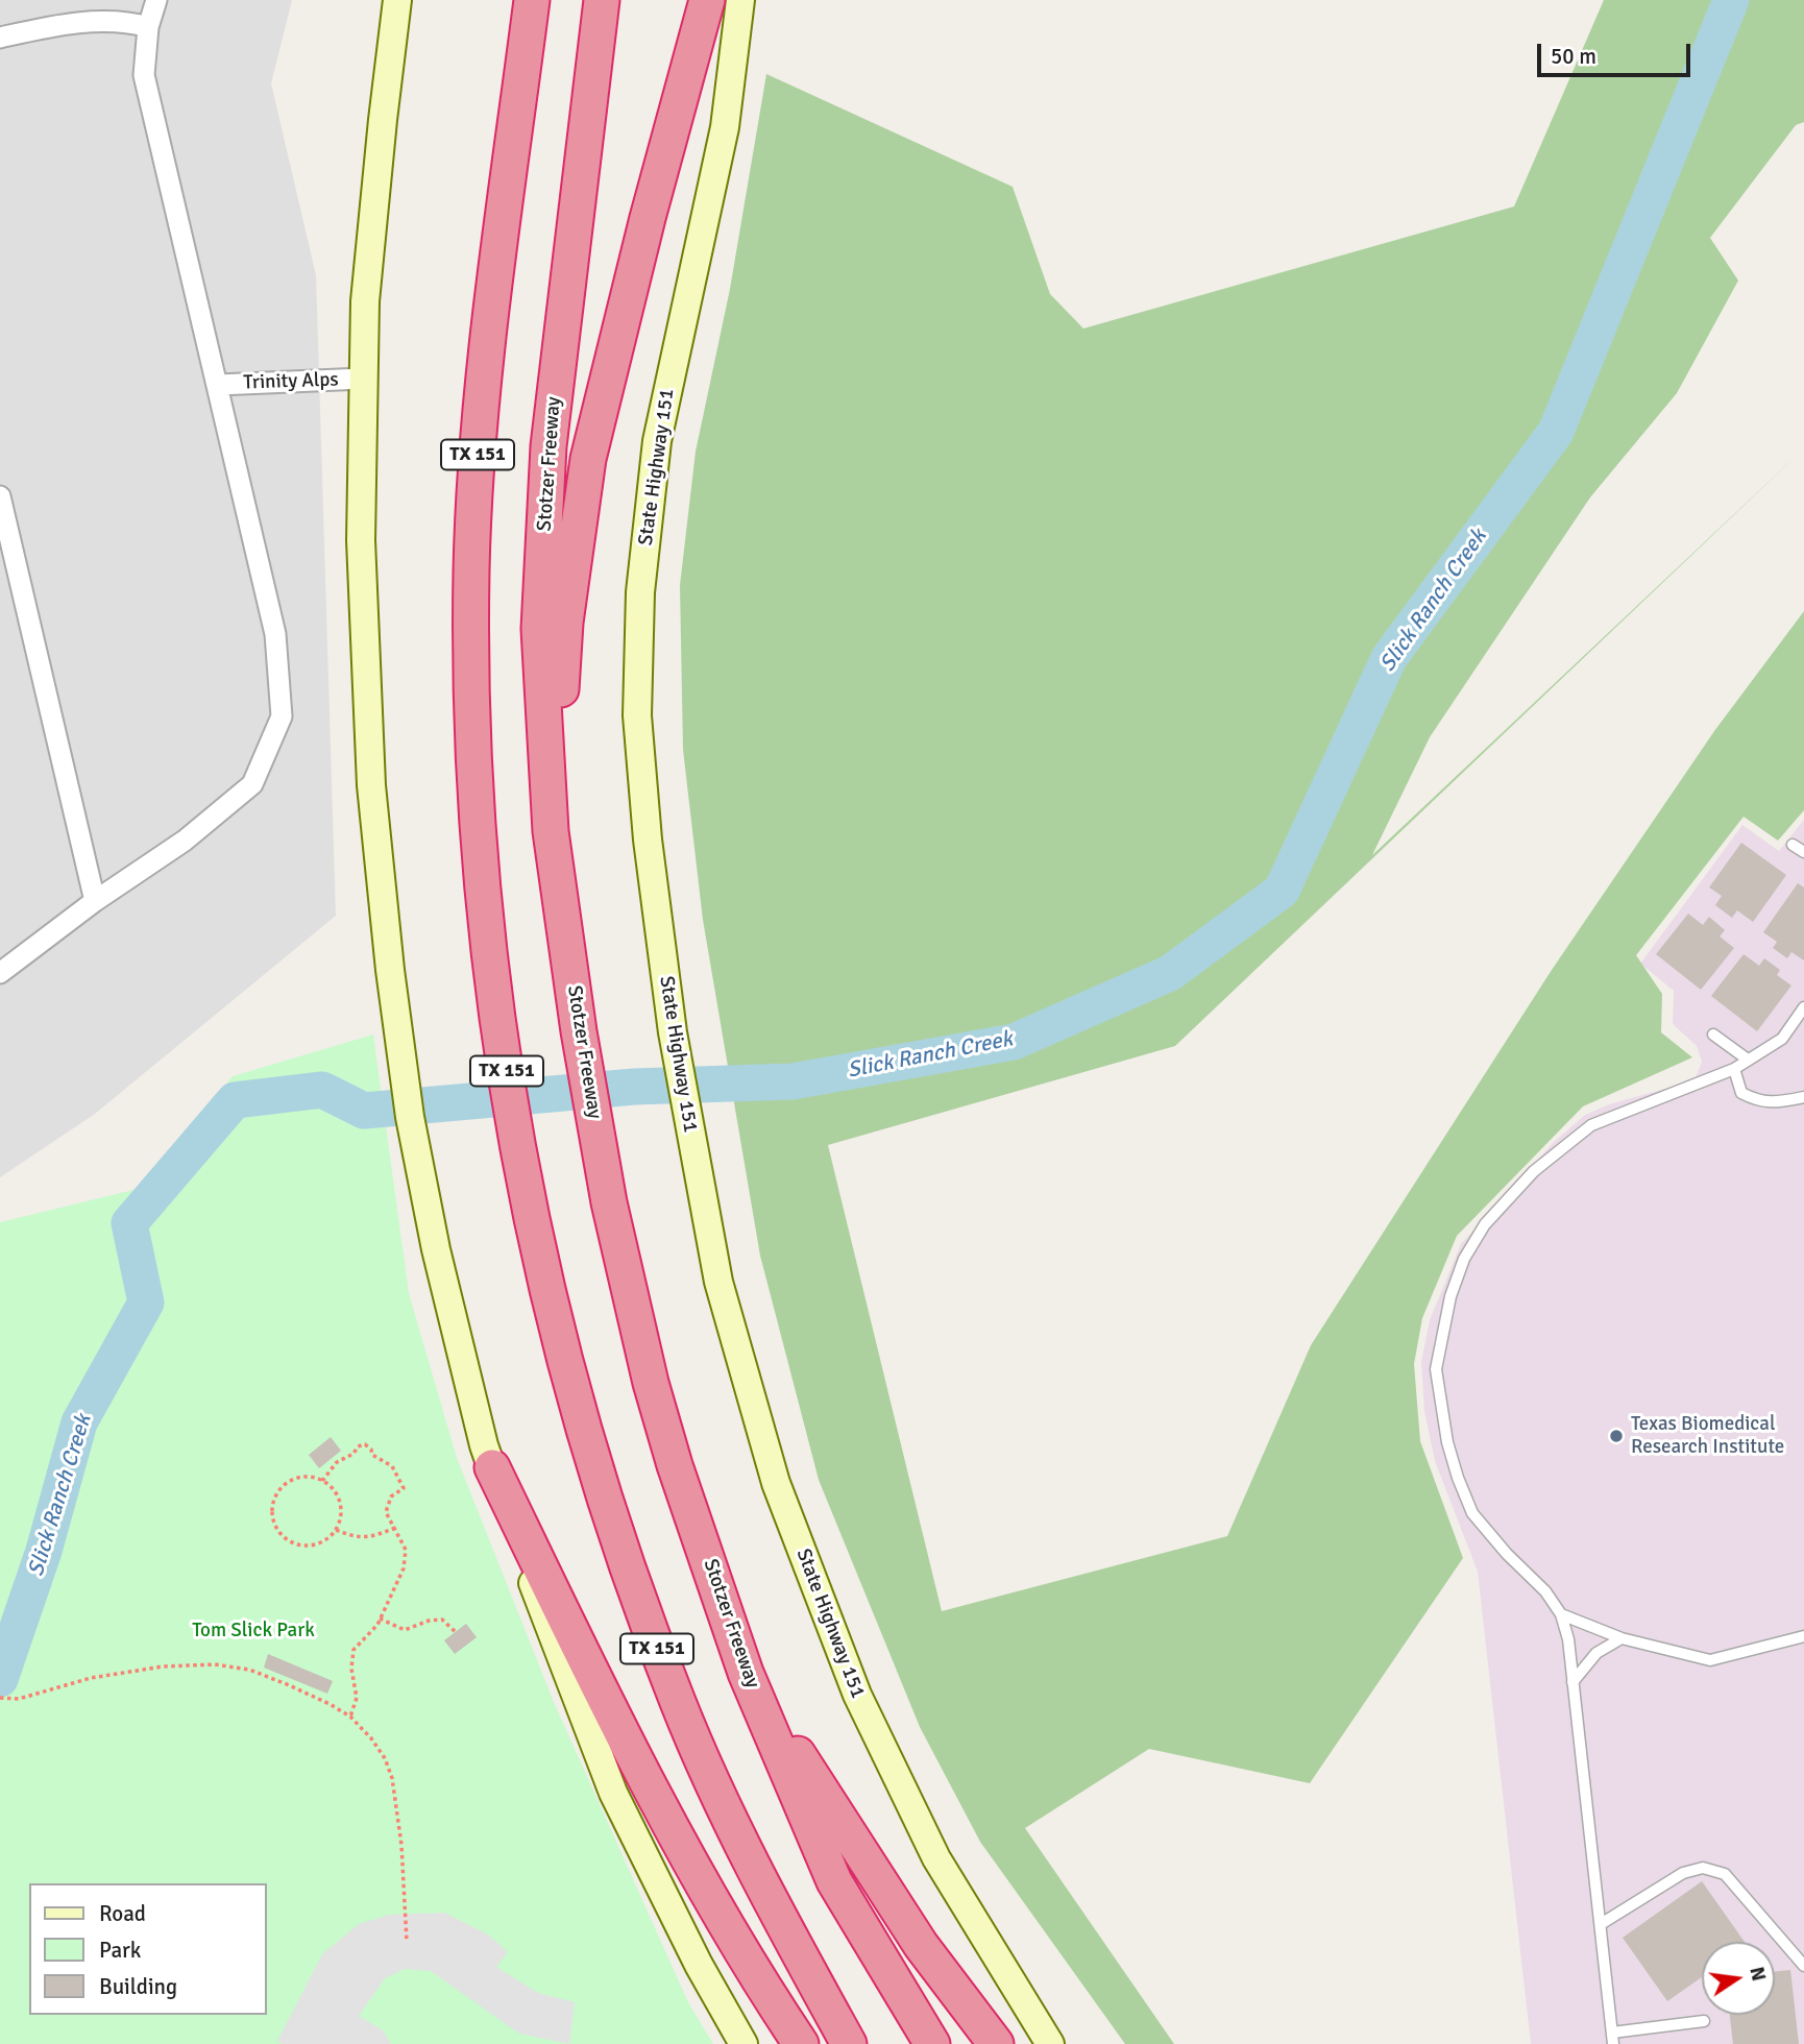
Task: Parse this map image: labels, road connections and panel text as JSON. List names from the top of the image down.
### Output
{
  "streets": {
    "highway": ["TX 151", "Stotzer Freeway"],
    "main road": ["State Highway 151"],
    "street": ["Trinity Alps"]
  },
  "water": ["Slick Ranch Creek"],
  "parks": ["Tom Slick Park"],
  "places": ["Texas Biomedical Research Institute"],
  "legend": ["Road", "Park", "Building"],
  "scale_bar": "50 m",
  "north": "right"
}
